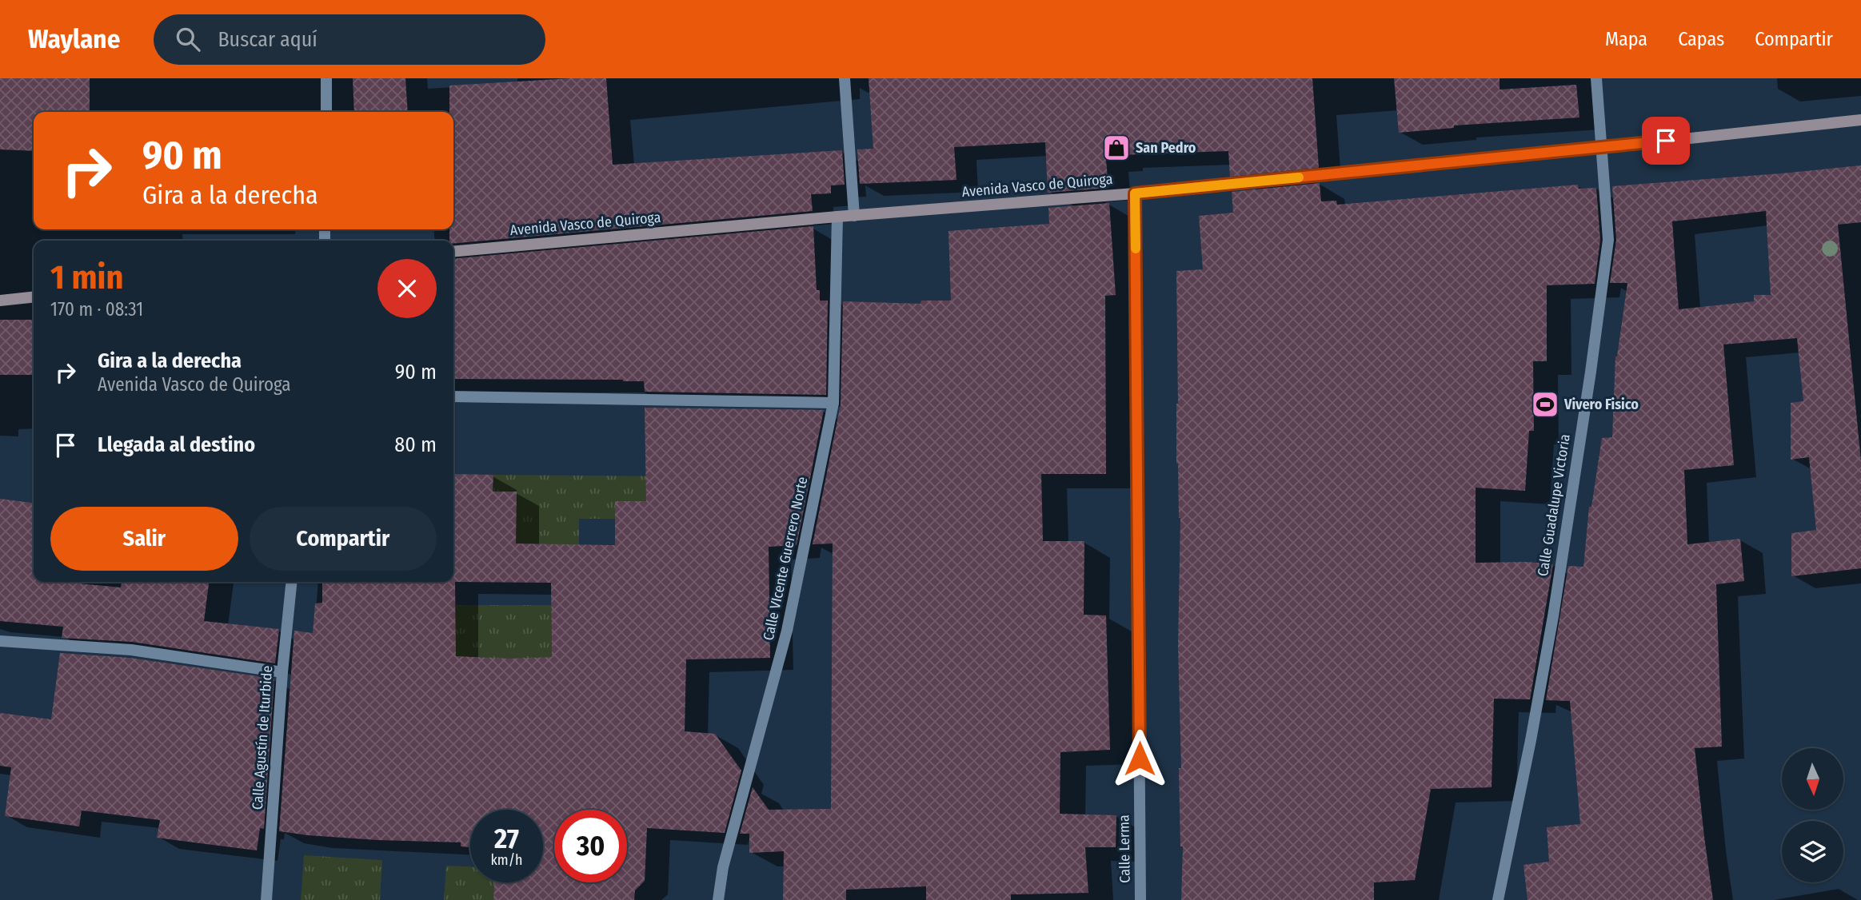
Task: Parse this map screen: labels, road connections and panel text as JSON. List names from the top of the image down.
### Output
{
  "streets": {
    "street": [
      "Avenida Vasco de Quiroga",
      "Calle Guadalupe Victoria",
      "Calle VIcente Guerrero Norte",
      "Calle Agustín de Iturbide",
      "Calle Lerma"
    ]
  },
  "crossings": [
    ["Avenida Vasco de Quiroga", "Calle Guadalupe Victoria"],
    ["Avenida Vasco de Quiroga", "Calle VIcente Guerrero Norte"],
    ["Avenida Vasco de Quiroga", "Calle Lerma"]
  ],
  "places": {
    "shop": ["San Pedro"],
    "sports": ["Vivero Fisico"]
  },
  "north": "bottom",
  "page": {
    "header": "Waylane",
    "search": "Buscar aquí",
    "nav": ["Mapa", "Capas", "Compartir"],
    "turn": ["90 m", "Gira a la derecha"],
    "heading": ["1 min", "170 m · 08:31"],
    "list": [
      {
        "name": "Gira a la derecha",
        "note": "Avenida Vasco de Quiroga",
        "value": "90 m"
      },
      {
        "name": "Llegada al destino",
        "value": "80 m"
      }
    ],
    "buttons": ["Salir", "Compartir"],
    "speed": "27 km/h",
    "limit": "30"
  }
}
